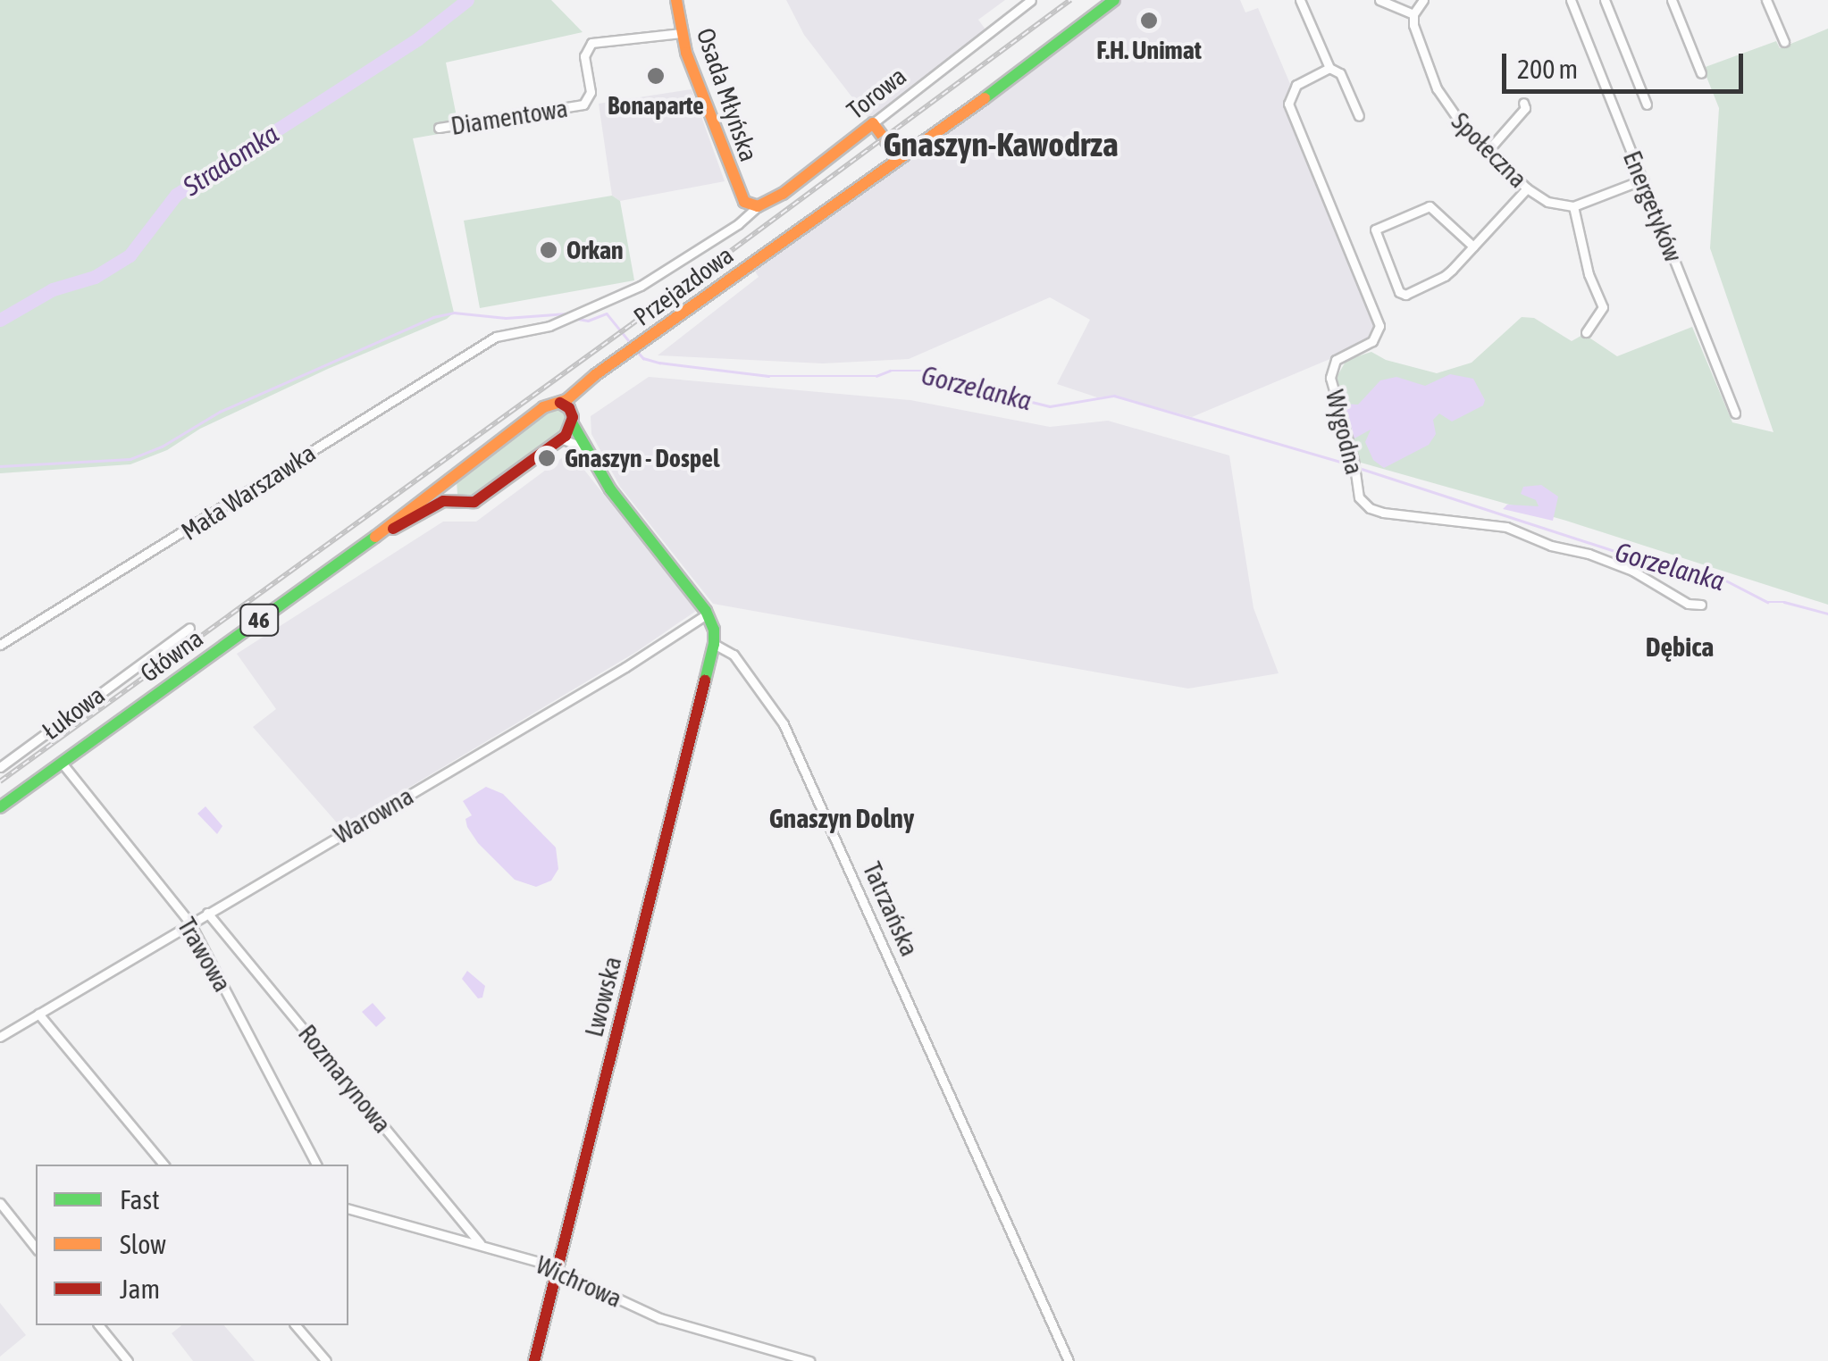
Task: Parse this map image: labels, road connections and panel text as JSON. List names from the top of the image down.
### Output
{
  "streets": {
    "main road": [
      "Torowa",
      "Osada Młyńska",
      "Przejazdowa",
      "46",
      "Główna",
      "Lwowska"
    ],
    "street": [
      "Diamentowa",
      "Społeczna",
      "Energetyków",
      "Wygodna",
      "Mała Warszawka",
      "Łukowa",
      "Warowna",
      "Tatrzańska",
      "Trawowa",
      "Rozmarynowa",
      "Wichrowa"
    ]
  },
  "crossings": [
    ["Torowa", "Osada Młyńska"],
    ["Torowa", "Mała Warszawka"],
    ["Osada Młyńska", "Diamentowa"],
    ["Osada Młyńska", "Mała Warszawka"],
    ["Przejazdowa", "46"],
    ["46", "Główna"],
    ["Główna", "Trawowa"],
    ["Warowna", "Trawowa"],
    ["Warowna", "Rozmarynowa"],
    ["Tatrzańska", "Lwowska"],
    ["Lwowska", "Wichrowa"],
    ["Rozmarynowa", "Wichrowa"]
  ],
  "districts": ["Gnaszyn-Kawodrza", "Dębica", "Gnaszyn Dolny"],
  "water": ["Stradomka", "Gorzelanka"],
  "places": [
    "F.H. Unimat",
    "Bonaparte",
    "Orkan",
    "Gnaszyn - Dospel"
  ],
  "legend": ["Fast", "Slow", "Jam"],
  "scale_bar": "200 m"
}
